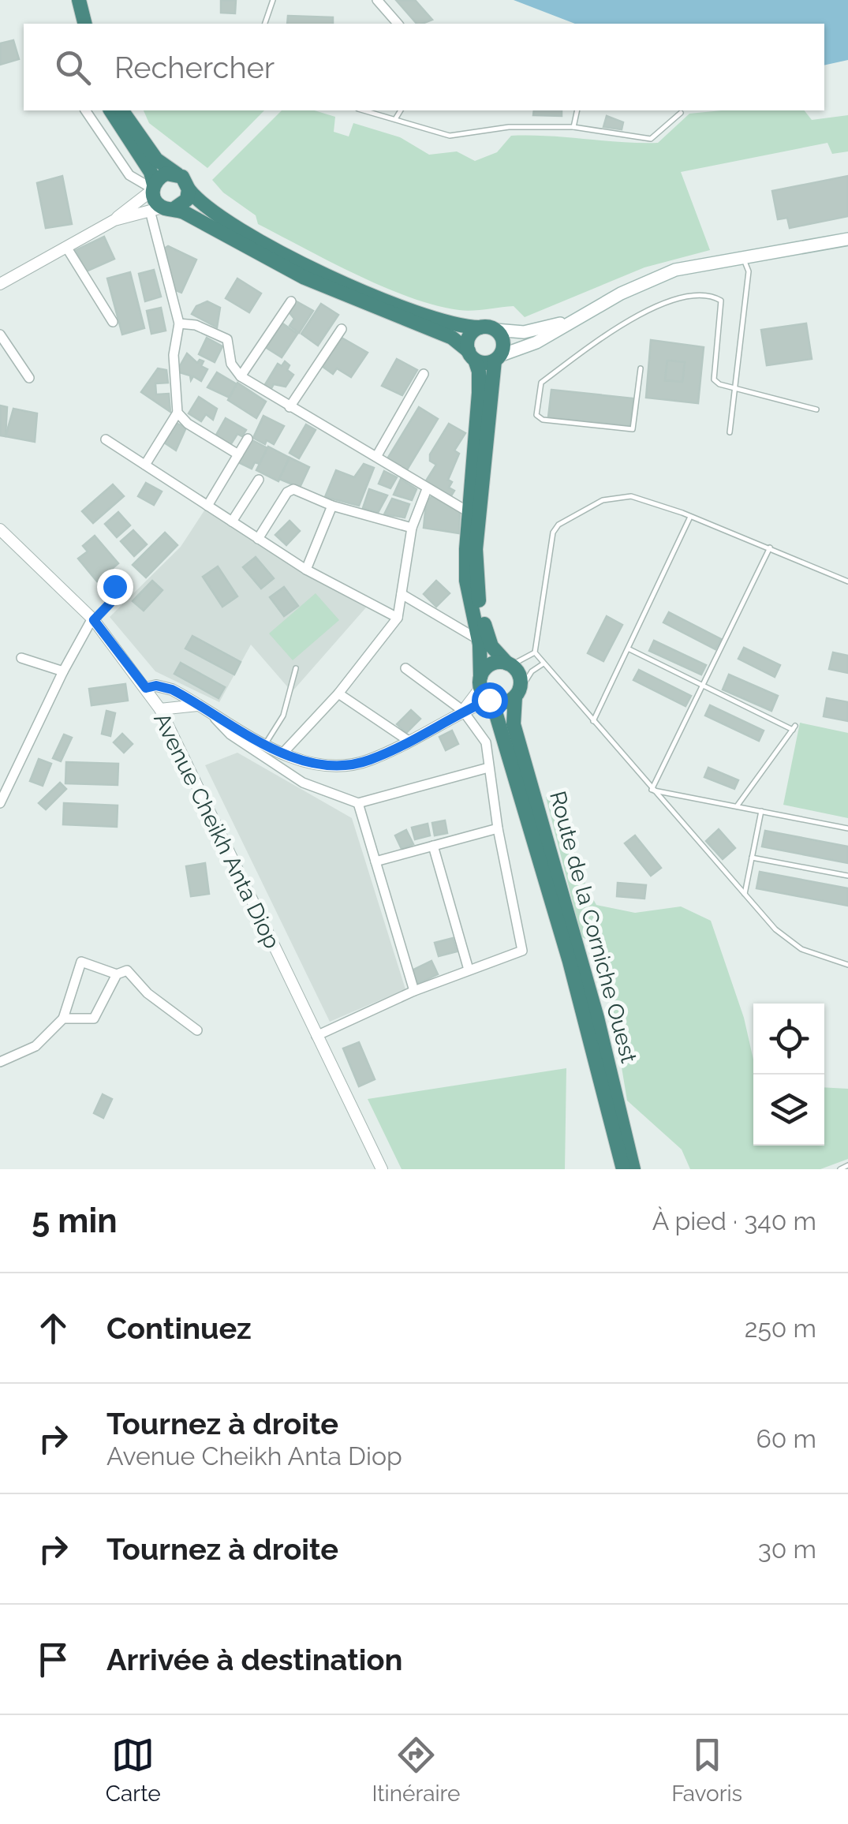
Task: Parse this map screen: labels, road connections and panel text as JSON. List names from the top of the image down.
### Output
{
  "streets": {
    "highway": ["Route de la Corniche Ouest"],
    "street": ["Avenue Cheikh Anta Diop"]
  },
  "page": {
    "search": "Rechercher",
    "heading": ["5 min", "À pied · 340 m"],
    "list": [
      ["Continuez", "250 m"],
      ["Tournez à droite", "Avenue Cheikh Anta Diop", "60 m"],
      ["Tournez à droite", "30 m"],
      "Arrivée à destination"
    ],
    "nav": ["Carte", "Itinéraire", "Favoris"]
  }
}
